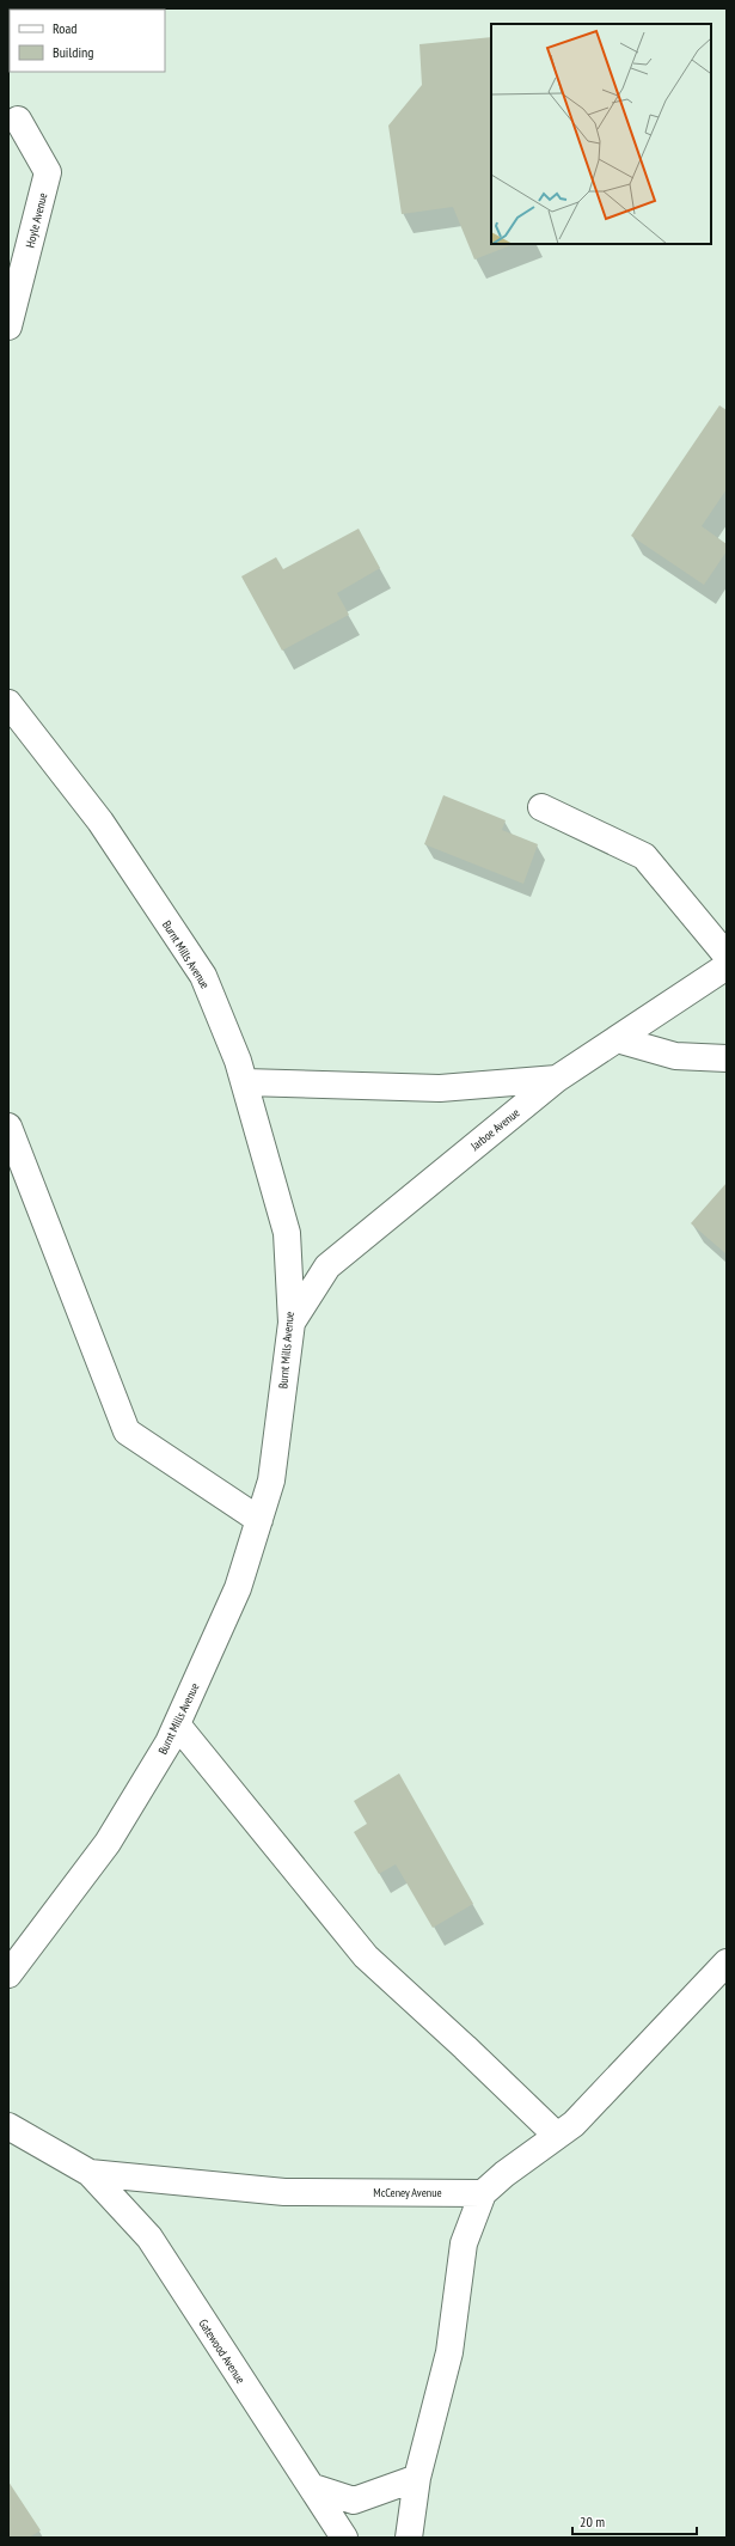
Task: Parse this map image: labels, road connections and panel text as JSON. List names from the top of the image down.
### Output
{
  "streets": {
    "street": [
      "Hoyle Avenue",
      "Burnt Mills Avenue",
      "Jarboe Avenue",
      "McCeney Avenue",
      "Gatewood Avenue"
    ]
  },
  "crossings": [
    ["Burnt Mills Avenue", "Jarboe Avenue"],
    ["McCeney Avenue", "Gatewood Avenue"]
  ],
  "legend": ["Road", "Building"],
  "scale_bar": "20 m"
}
